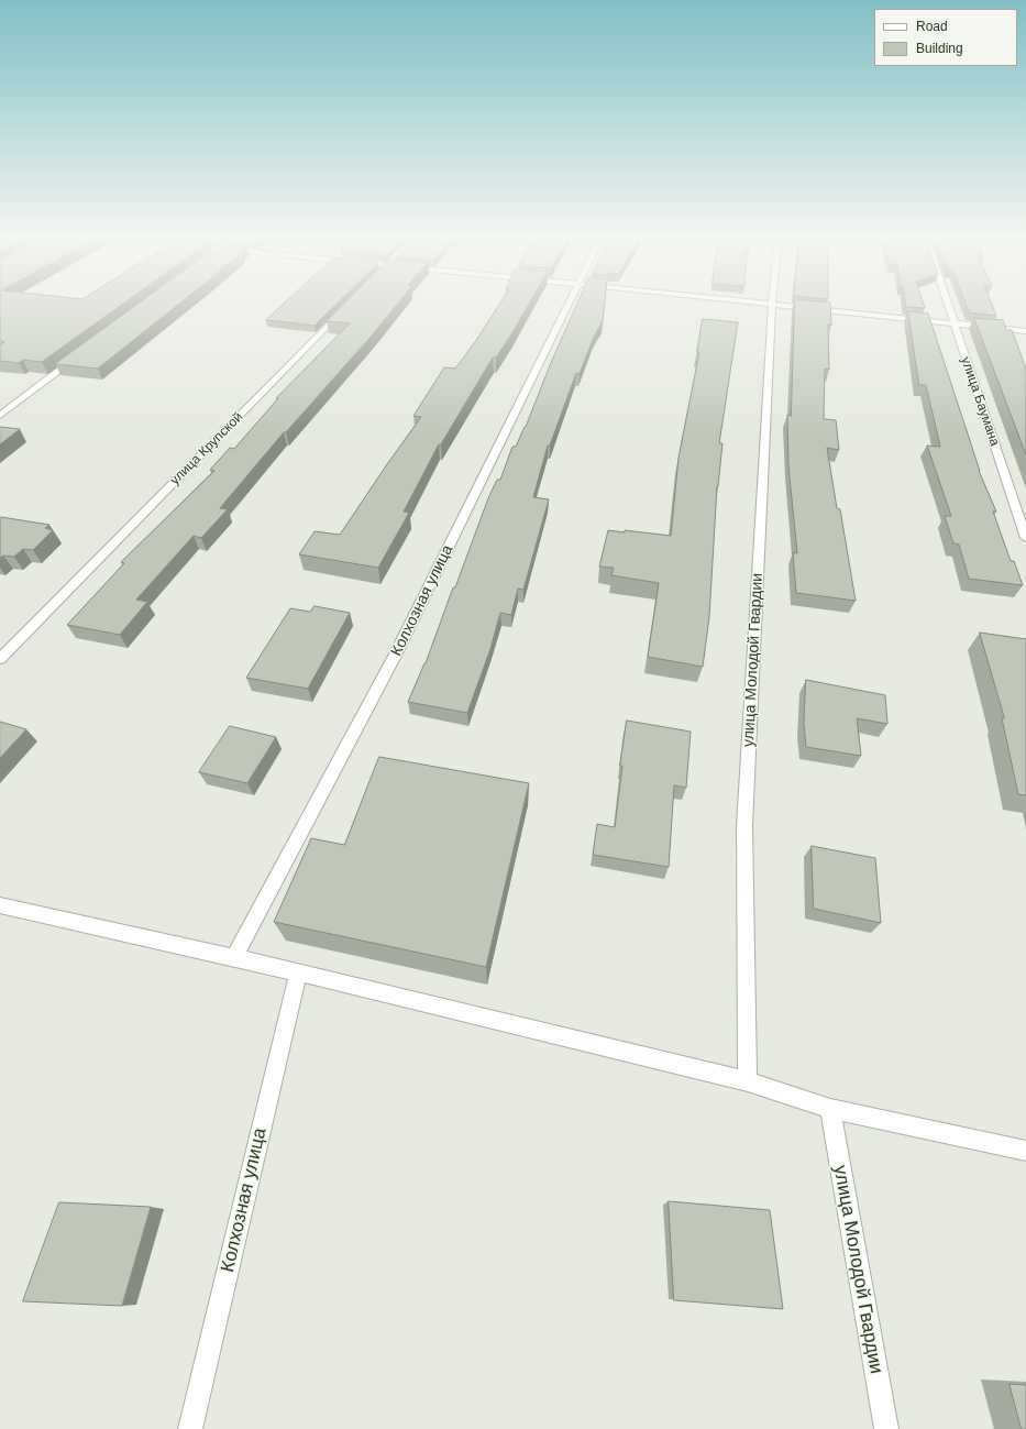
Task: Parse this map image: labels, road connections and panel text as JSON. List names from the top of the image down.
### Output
{
  "streets": {
    "street": [
      "улица Баумана",
      "улица Крупской",
      "Колхозная улица",
      "улица Молодой Гвардии"
    ]
  },
  "legend": ["Road", "Building"]
}
